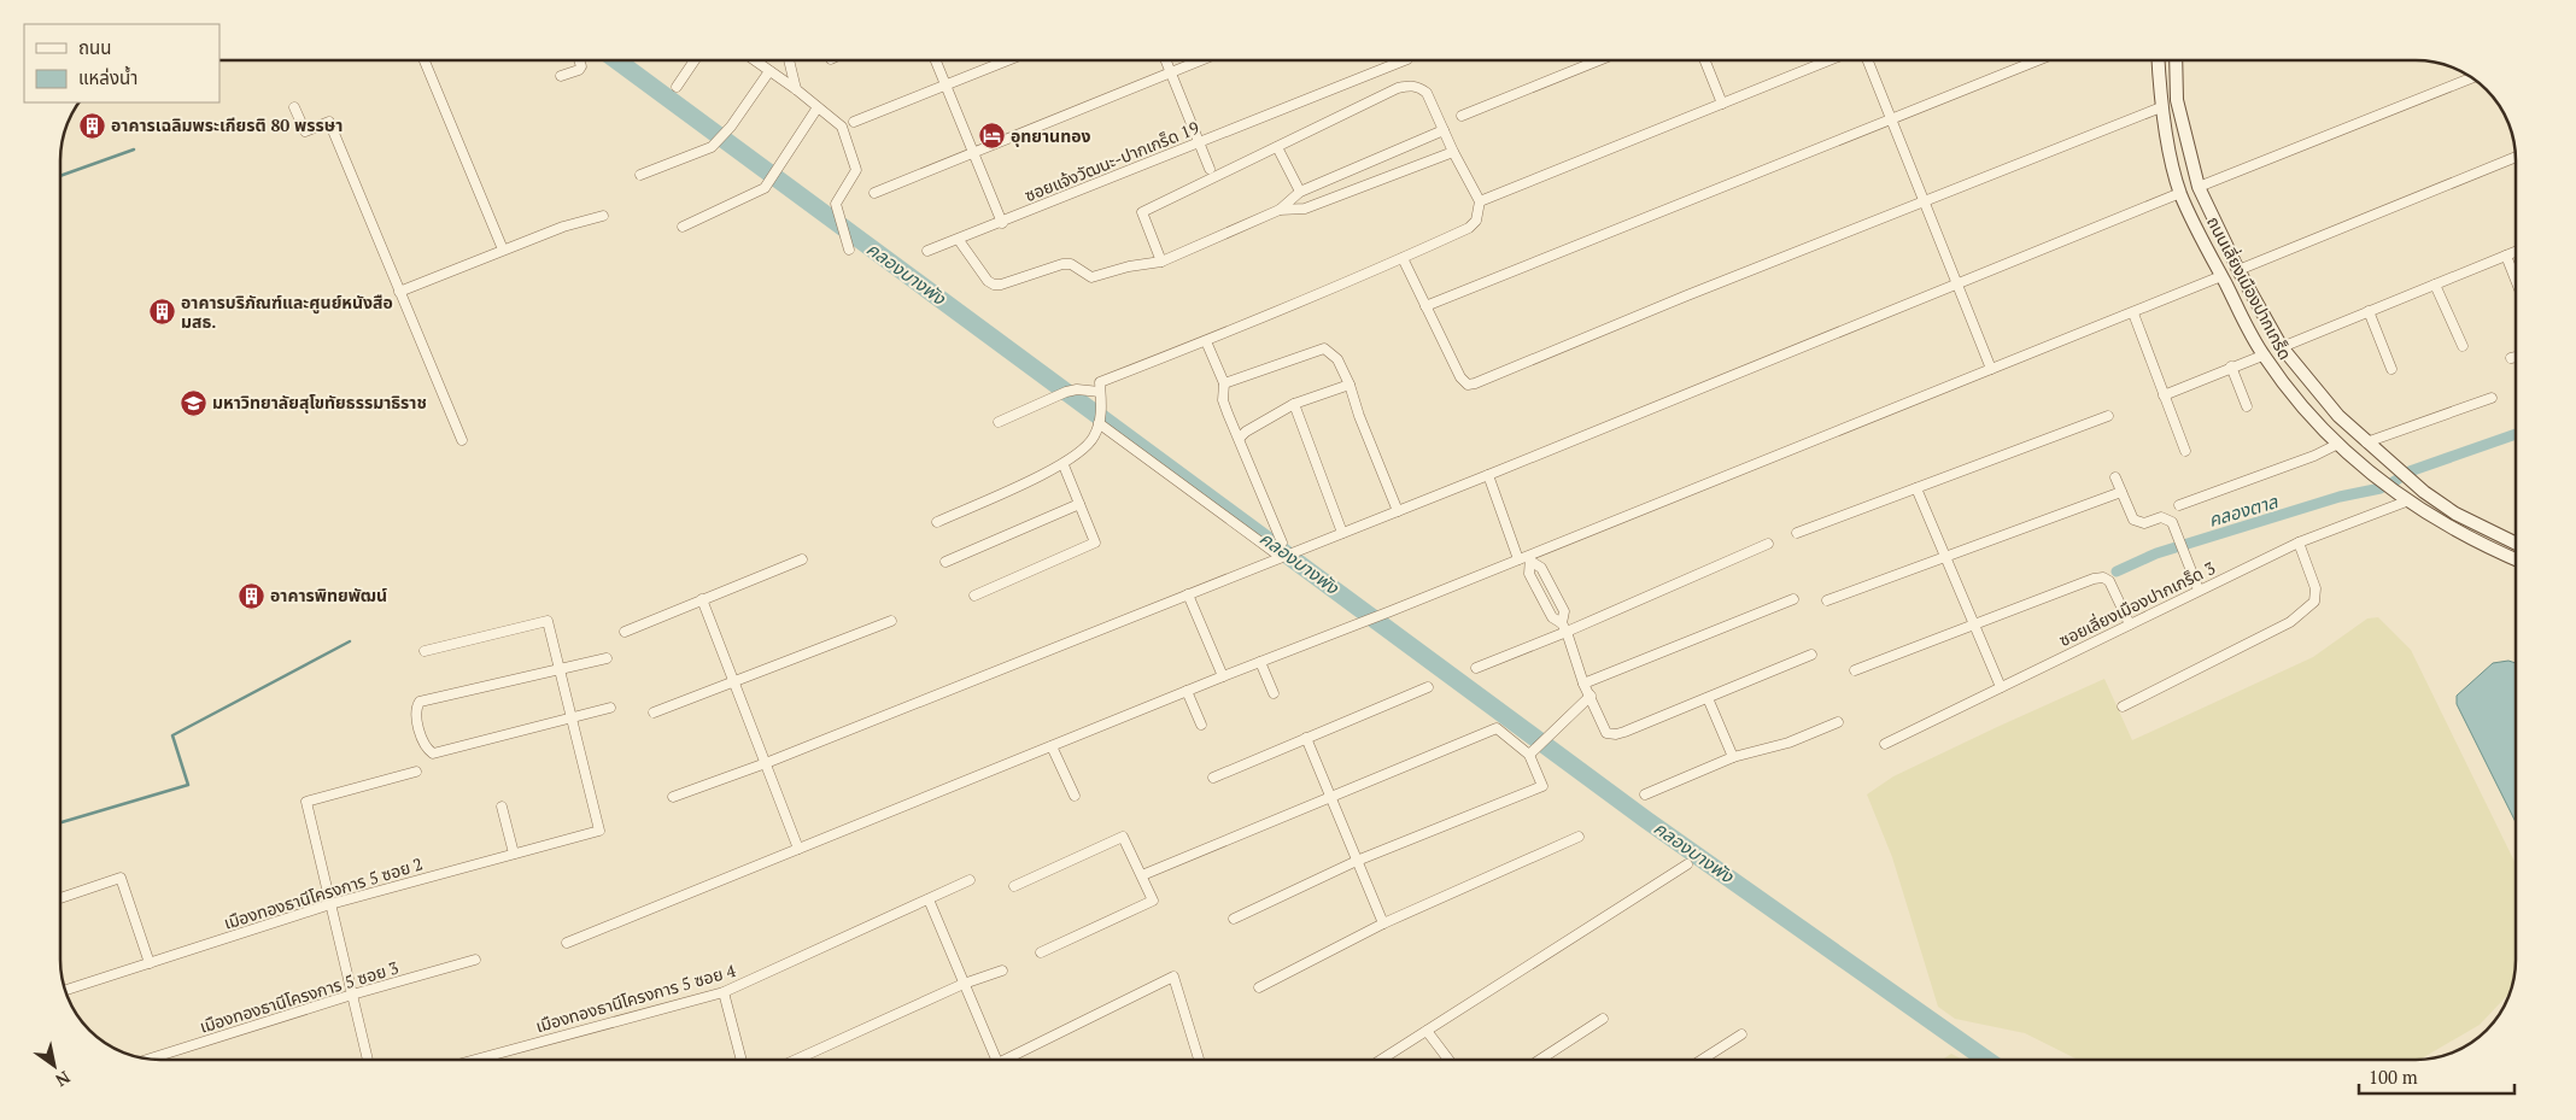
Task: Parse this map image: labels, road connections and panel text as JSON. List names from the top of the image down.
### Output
{
  "streets": {
    "main road": ["ถนนเลี่ยงเมืองปากเกร็ด"],
    "street": [
      "ซอยแจ้งวัฒนะ-ปากเกร็ด 19",
      "ซอยเลี่ยงเมืองปากเกร็ด 3",
      "เมืองทองธานีโครงการ 5 ซอย 2",
      "เมืองทองธานีโครงการ 5 ซอย 3",
      "เมืองทองธานีโครงการ 5 ซอย 4"
    ]
  },
  "crossings": [
    ["ถนนเลี่ยงเมืองปากเกร็ด", "ซอยเลี่ยงเมืองปากเกร็ด 3"]
  ],
  "water": ["คลองบางพัง", "คลองตาล"],
  "places": {
    "building": ["อาคารเฉลิมพระเกียรติ 80 พรรษา", "อาคารบริภัณฑ์และศูนย์หนังสือ มสธ.", "อาคารพิทยพัฒน์"],
    "hotel": ["อุทยานทอง"],
    "school or university": ["มหาวิทยาลัยสุโขทัยธรรมาธิราช"]
  },
  "legend": ["ถนน", "แหล่งน้ำ"],
  "scale_bar": "100 m",
  "north": "bottom right"
}
